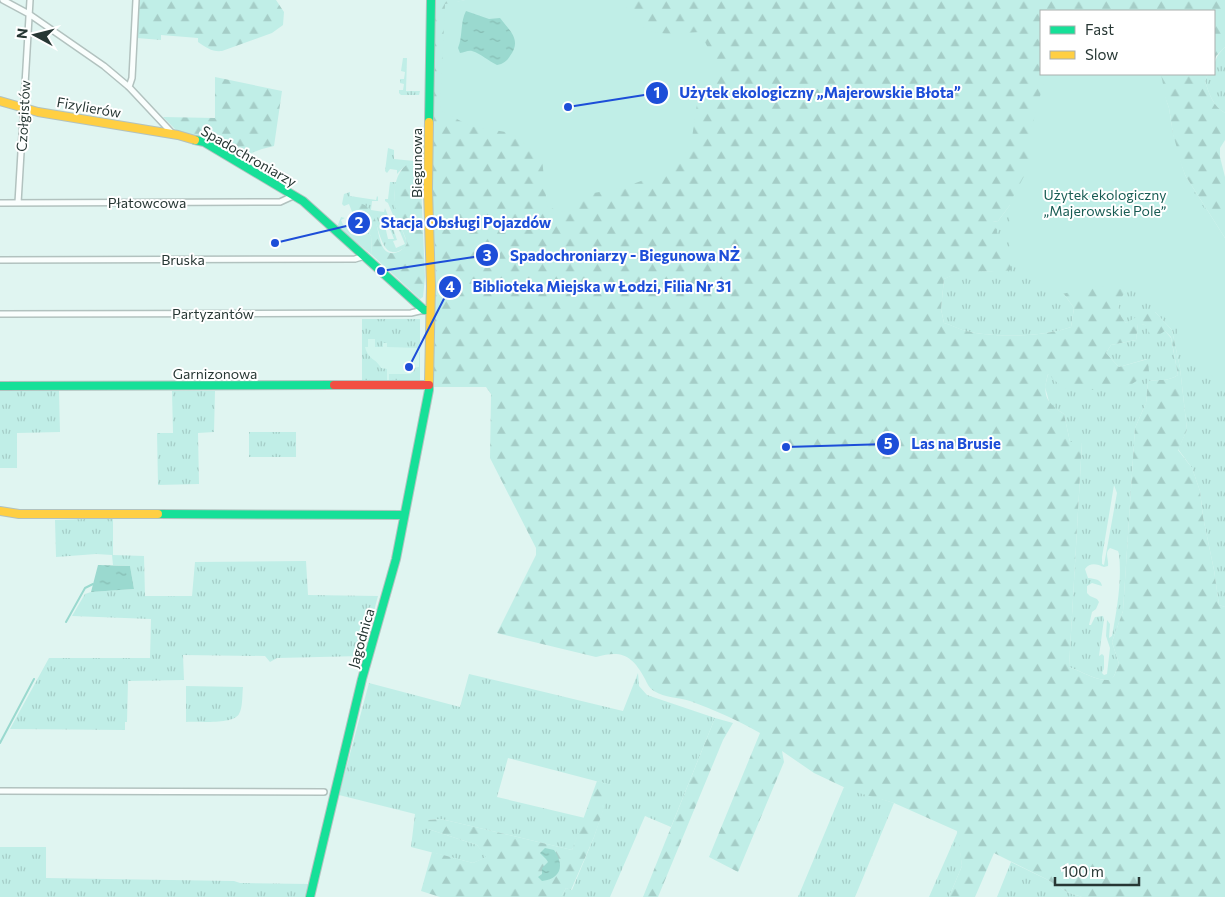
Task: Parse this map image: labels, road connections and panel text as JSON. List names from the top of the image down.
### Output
{
  "streets": {
    "street": [
      "Fizylierów",
      "Czołgistów",
      "Spadochroniarzy",
      "Biegunowa",
      "Płatowcowa",
      "Bruska",
      "Partyzantów",
      "Garnizonowa",
      "Jagodnica"
    ]
  },
  "crossings": [
    ["Fizylierów", "Czołgistów"],
    ["Fizylierów", "Spadochroniarzy"],
    ["Czołgistów", "Płatowcowa"],
    ["Spadochroniarzy", "Biegunowa"],
    ["Spadochroniarzy", "Płatowcowa"],
    ["Spadochroniarzy", "Bruska"],
    ["Spadochroniarzy", "Partyzantów"],
    ["Biegunowa", "Partyzantów"],
    ["Biegunowa", "Garnizonowa"],
    ["Biegunowa", "Jagodnica"],
    ["Garnizonowa", "Jagodnica"]
  ],
  "parks": ["Użytek ekologiczny „Majerowskie Pole”"],
  "places": [
    "Użytek ekologiczny „Majerowskie Błota”",
    "Stacja Obsługi Pojazdów",
    "Spadochroniarzy - Biegunowa NŻ",
    "Biblioteka Miejska w Łodzi, Filia Nr 31",
    "Las na Brusie"
  ],
  "legend": ["Fast", "Slow"],
  "scale_bar": "100 m",
  "north": "left"
}
